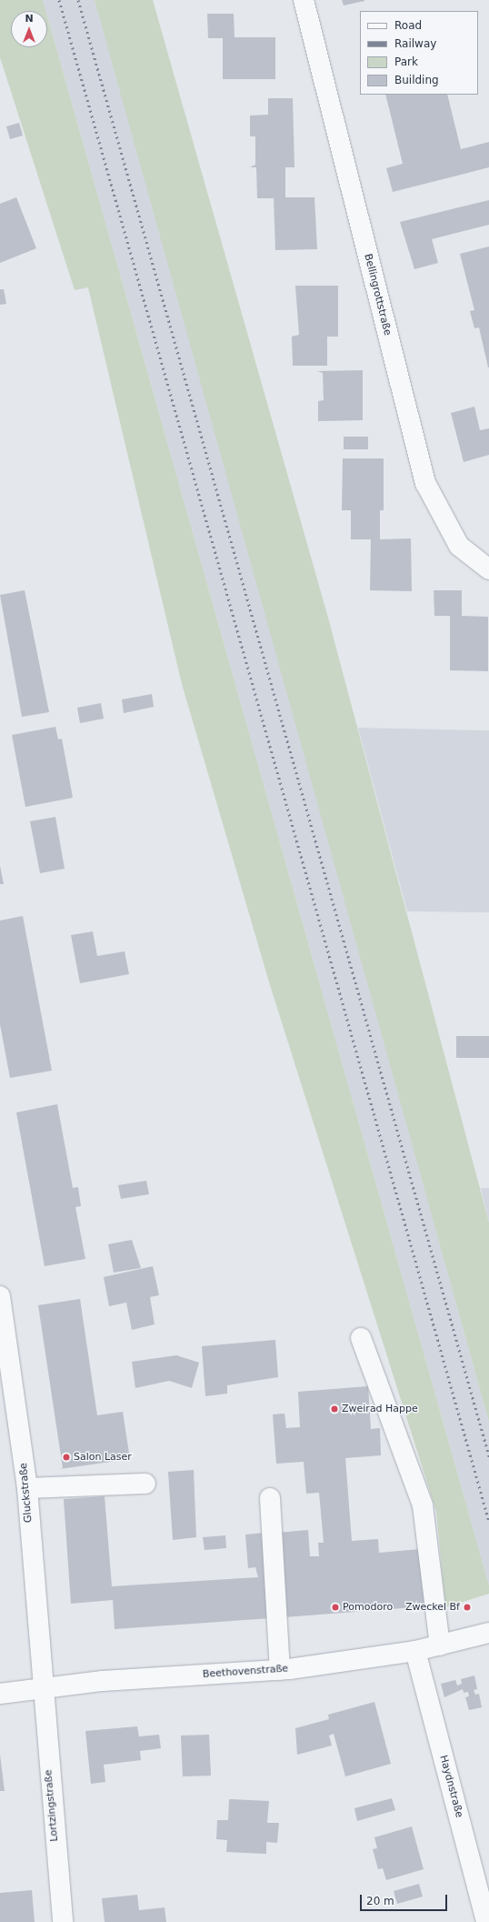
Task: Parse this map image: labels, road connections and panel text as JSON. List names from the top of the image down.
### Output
{
  "streets": {
    "street": [
      "Bellingrottstraße",
      "Gluckstraße",
      "Beethovenstraße",
      "Haydnstraße",
      "Lortzingstraße"
    ]
  },
  "crossings": [
    ["Gluckstraße", "Beethovenstraße"],
    ["Gluckstraße", "Lortzingstraße"],
    ["Beethovenstraße", "Haydnstraße"],
    ["Beethovenstraße", "Lortzingstraße"]
  ],
  "places": [
    "Zweirad Happe",
    "Salon Laser",
    "Pomodoro",
    "Zweckel Bf"
  ],
  "legend": [
    "Road",
    "Railway",
    "Park",
    "Building"
  ],
  "scale_bar": "20 m",
  "north": "top"
}
